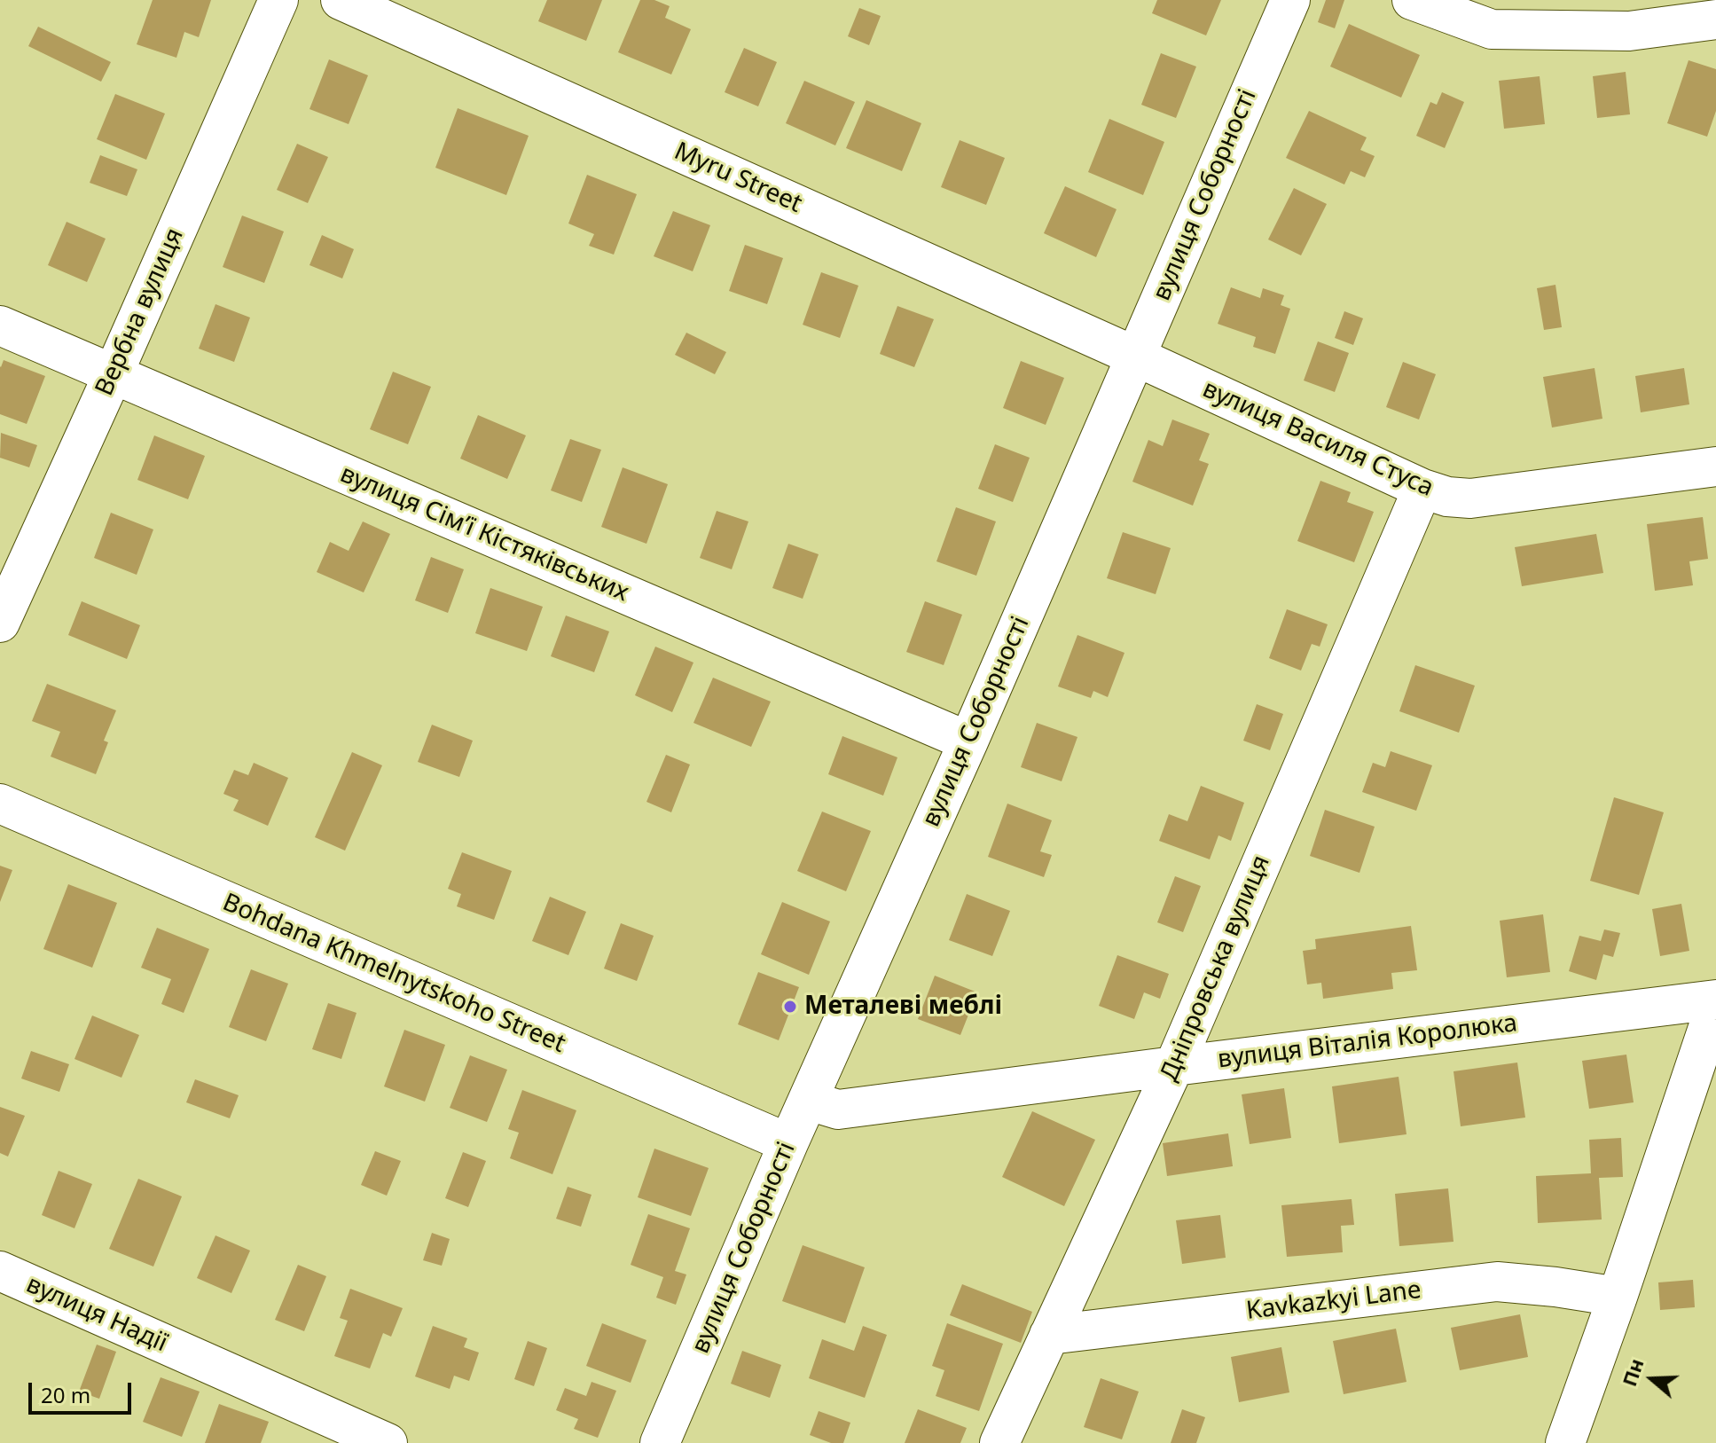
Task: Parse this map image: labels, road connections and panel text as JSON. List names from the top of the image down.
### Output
{
  "streets": {
    "street": [
      "Myru Street",
      "вулиця Соборності",
      "Вербна вулиця",
      "вулиця Василя Стуса",
      "вулиця Сімʼї Кістяківських",
      "Дніпровська вулиця",
      "Bohdana Khmelnytskoho Street",
      "вулиця Віталія Королюка",
      "Kavkazkyi Lane",
      "вулиця Надії"
    ]
  },
  "crossings": [
    ["Myru Street", "вулиця Соборності"],
    ["Myru Street", "вулиця Василя Стуса"],
    ["вулиця Соборності", "вулиця Василя Стуса"],
    ["вулиця Соборності", "вулиця Сімʼї Кістяківських"],
    ["вулиця Соборності", "Bohdana Khmelnytskoho Street"],
    ["вулиця Соборності", "вулиця Віталія Королюка"],
    ["Вербна вулиця", "вулиця Сімʼї Кістяківських"],
    ["вулиця Василя Стуса", "Дніпровська вулиця"],
    ["Дніпровська вулиця", "вулиця Віталія Королюка"],
    ["Дніпровська вулиця", "Kavkazkyi Lane"]
  ],
  "places": ["Металеві меблі"],
  "scale_bar": "20 m",
  "north": "left"
}
